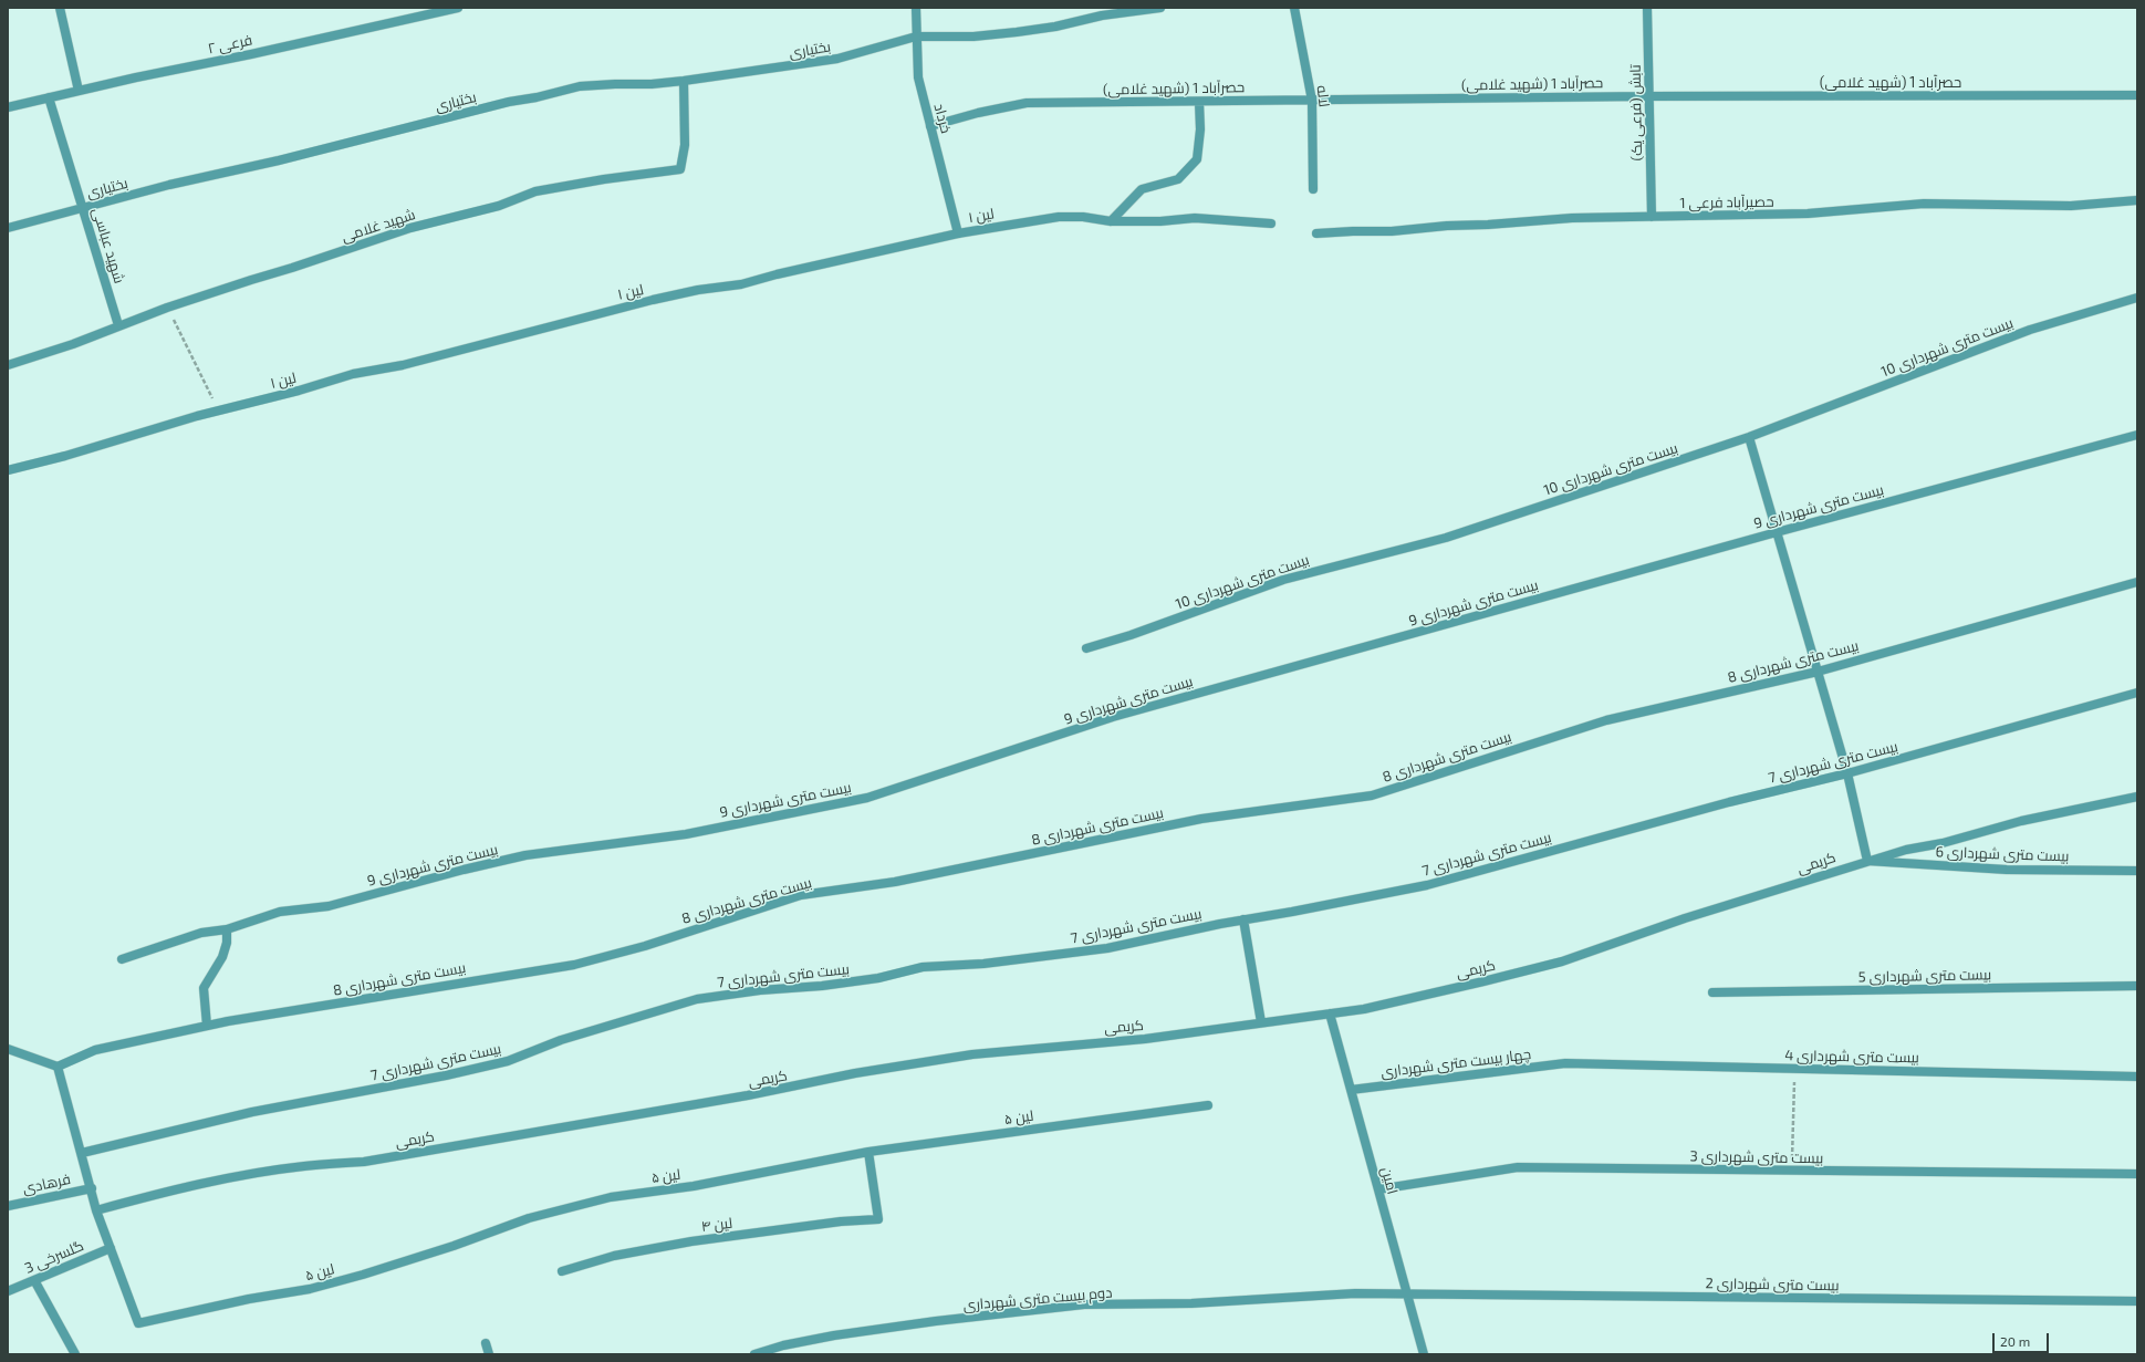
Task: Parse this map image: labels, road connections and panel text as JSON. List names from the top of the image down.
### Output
{
  "streets": {
    "street": [
      "۲ فرعی",
      "بختیاری",
      "حصرآباد 1 (شهید غلامی)",
      "لاله",
      "تابش (فرعی یک)",
      "خرداد",
      "حصیرآباد فرعی 1",
      "لین ۱",
      "شهید غلامی",
      "شهید عباسی",
      "بیست متری شهرداری 10",
      "بیست متری شهرداری 9",
      "بیست متری شهرداری 8",
      "بیست متری شهرداری 7",
      "بیست متری شهرداری 6",
      "کریمی",
      "بیست متری شهرداری 5",
      "بیست متری شهرداری 4",
      "چهار بیست متری شهرداری",
      "لین ۵",
      "بیست متری شهرداری 3",
      "امین",
      "فرهادی",
      "لین ۴",
      "گلسرخی 3",
      "بیست متری شهرداری 2",
      "دوم بیست متری شهرداری"
    ]
  },
  "crossings": [
    ["۲ فرعی", "شهید عباسی"],
    ["بختیاری", "خرداد"],
    ["بختیاری", "شهید غلامی"],
    ["بختیاری", "شهید عباسی"],
    ["حصرآباد 1 (شهید غلامی)", "لاله"],
    ["حصرآباد 1 (شهید غلامی)", "تابش (فرعی یک)"],
    ["حصرآباد 1 (شهید غلامی)", "خرداد"],
    ["تابش (فرعی یک)", "حصیرآباد فرعی 1"],
    ["خرداد", "لین ۱"],
    ["شهید غلامی", "شهید عباسی"],
    ["بیست متری شهرداری 6", "کریمی"],
    ["کریمی", "امین"],
    ["بیست متری شهرداری 4", "چهار بیست متری شهرداری"],
    ["چهار بیست متری شهرداری", "امین"],
    ["لین ۵", "لین ۴"],
    ["لین ۵", "گلسرخی 3"],
    ["بیست متری شهرداری 3", "امین"],
    ["امین", "بیست متری شهرداری 2"],
    ["امین", "دوم بیست متری شهرداری"],
    ["بیست متری شهرداری 2", "دوم بیست متری شهرداری"]
  ],
  "scale_bar": "20 m"
}
